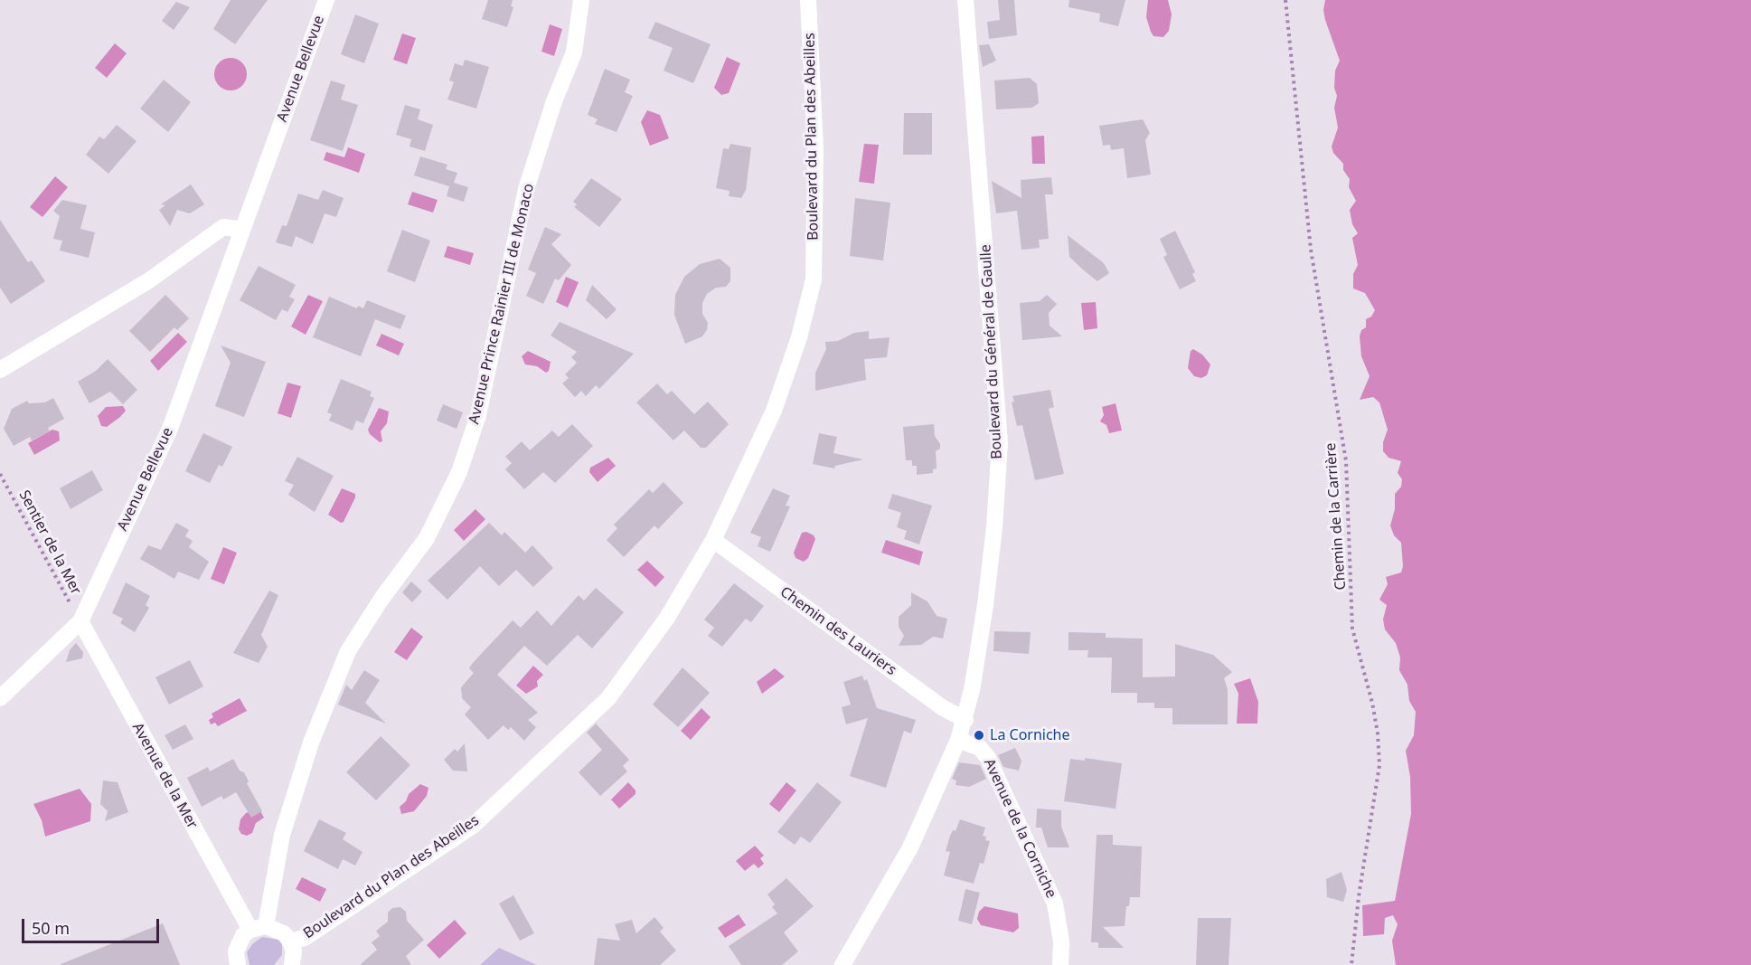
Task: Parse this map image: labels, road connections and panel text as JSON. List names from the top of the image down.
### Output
{
  "streets": {
    "street": [
      "Avenue Bellevue",
      "Boulevard du Plan des Abeilles",
      "Avenue Prince Rainier III de Monaco",
      "Boulevard du Général de Gaulle",
      "Chemin des Lauriers",
      "Avenue de la Mer",
      "Avenue de la Corniche"
    ],
    "path": ["Chemin de la Carrière", "Sentier de la Mer"]
  },
  "crossings": [
    ["Avenue Bellevue", "Sentier de la Mer"],
    ["Avenue Bellevue", "Avenue de la Mer"],
    ["Boulevard du Plan des Abeilles", "Chemin des Lauriers"],
    ["Avenue Prince Rainier III de Monaco", "Avenue de la Mer"],
    ["Boulevard du Général de Gaulle", "Chemin des Lauriers"],
    ["Boulevard du Général de Gaulle", "Avenue de la Corniche"],
    ["Sentier de la Mer", "Avenue de la Mer"]
  ],
  "places": ["La Corniche"],
  "scale_bar": "50 m"
}
